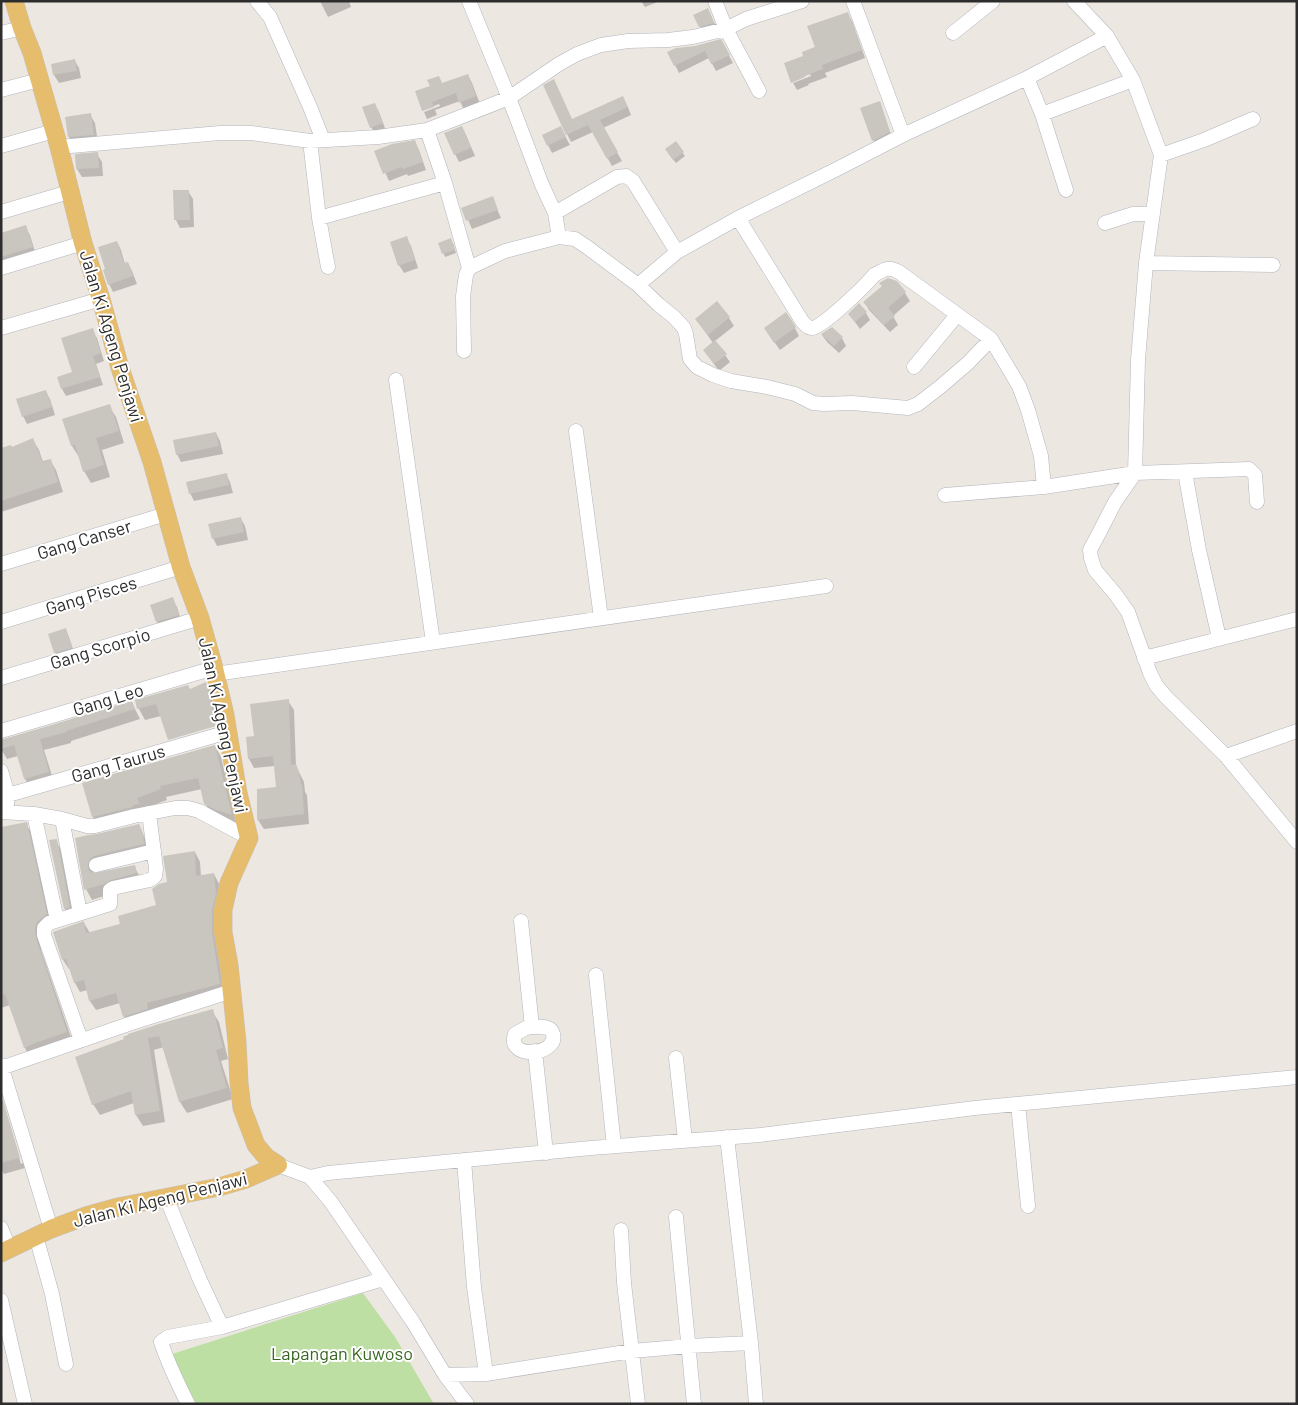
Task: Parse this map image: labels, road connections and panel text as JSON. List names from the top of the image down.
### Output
{
  "streets": {
    "main road": ["Jalan Ki Ageng Penjawi"],
    "street": [
      "Gang Canser",
      "Gang Pisces",
      "Gang Scorpio",
      "Gang Leo",
      "Gang Taurus"
    ]
  },
  "crossings": [
    ["Jalan Ki Ageng Penjawi", "Gang Canser"],
    ["Jalan Ki Ageng Penjawi", "Gang Pisces"],
    ["Jalan Ki Ageng Penjawi", "Gang Scorpio"],
    ["Jalan Ki Ageng Penjawi", "Gang Leo"],
    ["Jalan Ki Ageng Penjawi", "Gang Taurus"]
  ],
  "parks": ["Lapangan Kuwoso"]
}
